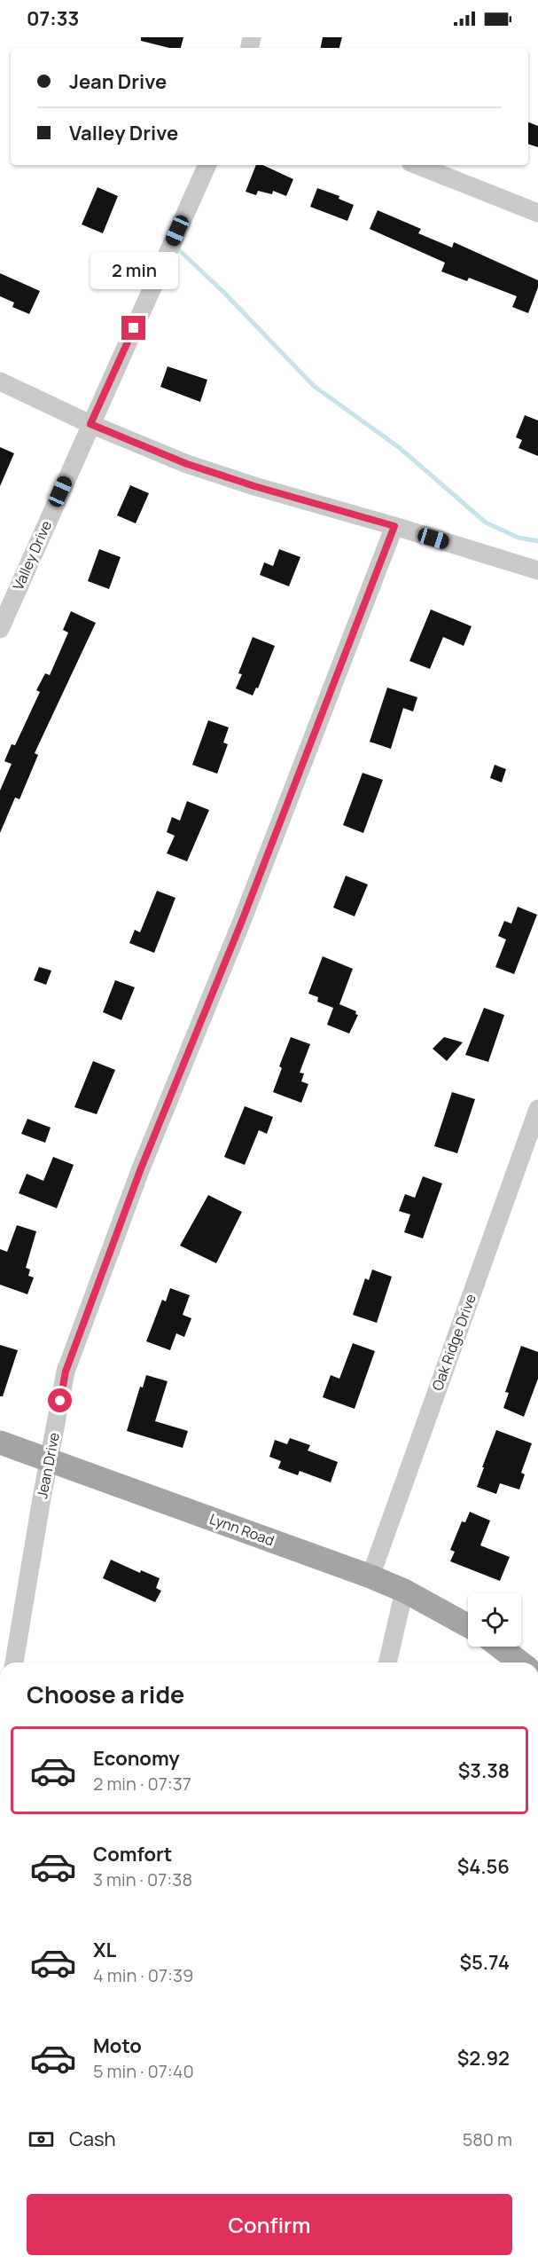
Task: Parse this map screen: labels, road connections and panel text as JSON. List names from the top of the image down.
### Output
{
  "streets": {
    "main road": ["Lynn Road"],
    "street": ["Valley Drive", "Oak Ridge Drive", "Jean Drive"]
  },
  "crossings": [
    ["Oak Ridge Drive", "Lynn Road"],
    ["Jean Drive", "Lynn Road"]
  ],
  "page": {
    "status": "07:33",
    "banner": ["Jean Drive", "Valley Drive"],
    "bubble": "2 min",
    "heading": "Choose a ride",
    "list": [
      {
        "name": "Economy",
        "note": "2 min · 07:37",
        "value": "$3.38"
      },
      {
        "name": "Comfort",
        "note": "3 min · 07:38",
        "value": "$4.56"
      },
      {
        "name": "XL",
        "note": "4 min · 07:39",
        "value": "$5.74"
      },
      {
        "name": "Moto",
        "note": "5 min · 07:40",
        "value": "$2.92"
      }
    ],
    "pay": ["Cash", "580 m"],
    "buttons": "Confirm"
  }
}
